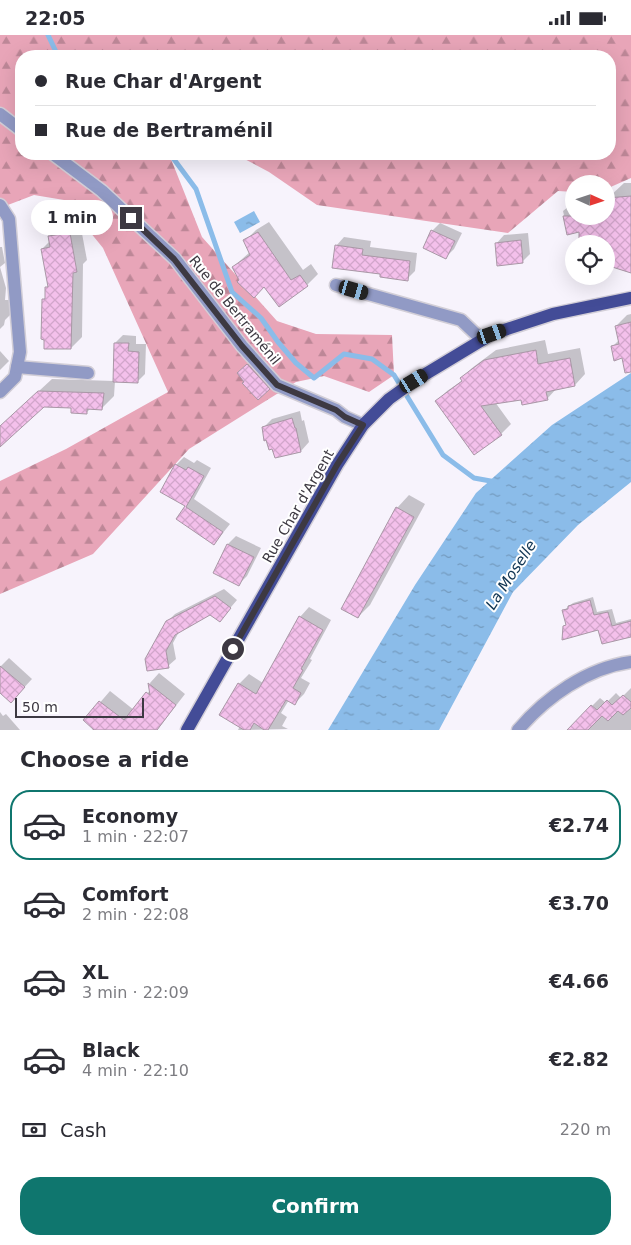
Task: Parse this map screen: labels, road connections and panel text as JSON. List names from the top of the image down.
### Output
{
  "streets": {
    "main road": ["Rue Char d'Argent"],
    "street": ["Rue de Bertraménil"]
  },
  "crossings": [
    ["Rue de Bertraménil", "Rue Char d'Argent"]
  ],
  "water": ["La Moselle"],
  "scale_bar": "50 m",
  "north": "right",
  "page": {
    "status": "22:05",
    "banner": ["Rue Char d'Argent", "Rue de Bertraménil"],
    "bubble": "1 min",
    "scale": "50 m",
    "heading": "Choose a ride",
    "list": [
      {
        "name": "Economy",
        "note": "1 min · 22:07",
        "value": "€2.74"
      },
      {
        "name": "Comfort",
        "note": "2 min · 22:08",
        "value": "€3.70"
      },
      {
        "name": "XL",
        "note": "3 min · 22:09",
        "value": "€4.66"
      },
      {
        "name": "Black",
        "note": "4 min · 22:10",
        "value": "€2.82"
      }
    ],
    "pay": ["Cash", "220 m"],
    "buttons": "Confirm"
  }
}
